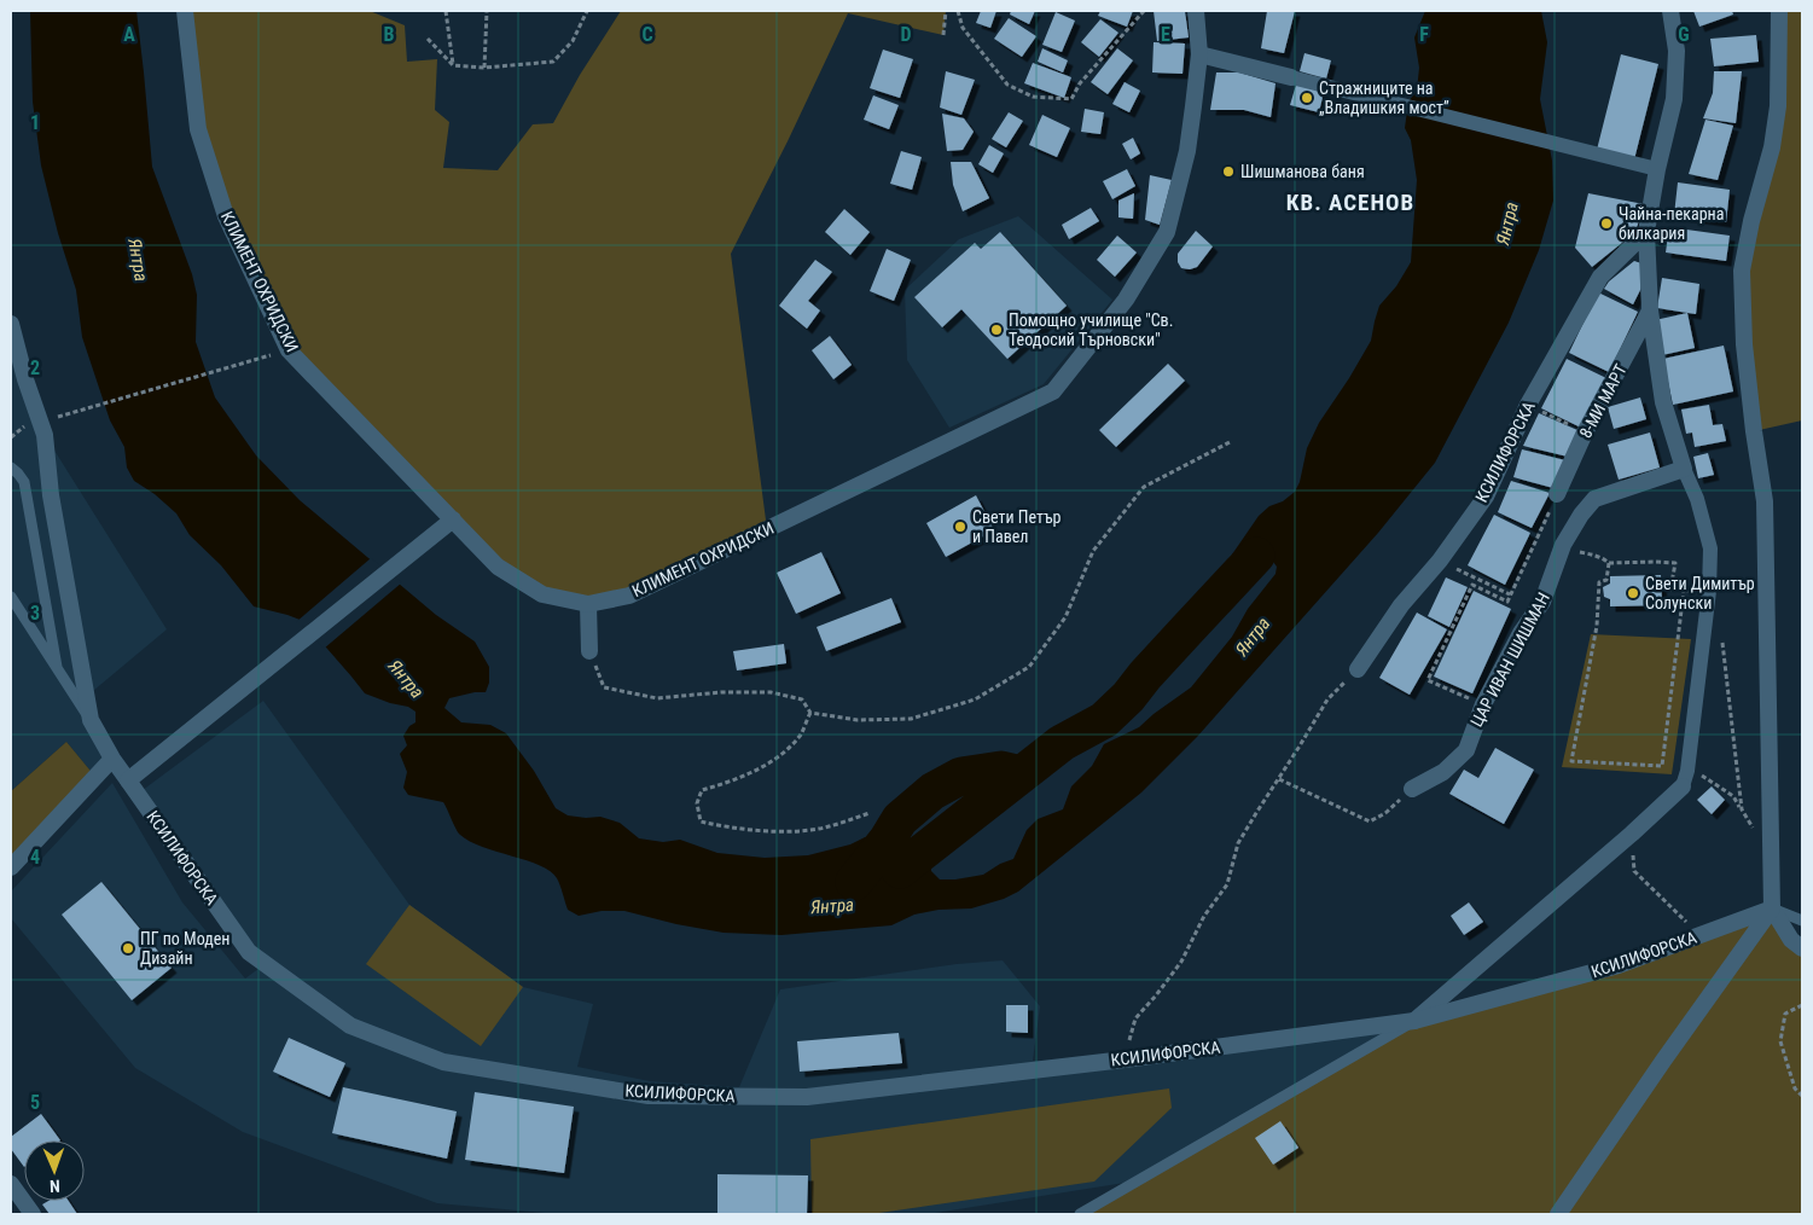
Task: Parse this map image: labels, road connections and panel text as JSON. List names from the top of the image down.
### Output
{
  "streets": {
    "street": [
      "КЛИМЕНТ ОХРИДСКИ",
      "8-МИ МАРТ",
      "КСИЛИФОРСКА",
      "ЦАР ИВАН ШИШМАН"
    ]
  },
  "districts": ["КВ. АСЕНОВ"],
  "water": ["Янтра"],
  "places": [
    "Стражниците на „Владишкия мост”",
    "Шишманова баня",
    "Чайна-пекарна билкария",
    "Помощно училище \"Св. Теодосий Търновски\"",
    "Свети Петър и Павел",
    "Свети Димитър Солунски",
    "ПГ по Моден Дизайн"
  ],
  "north": "bottom",
  "grid": {
    "columns": [
      "A",
      "B",
      "C",
      "D",
      "E",
      "F",
      "G"
    ],
    "rows": [
      "1",
      "2",
      "3",
      "4",
      "5"
    ]
  }
}
